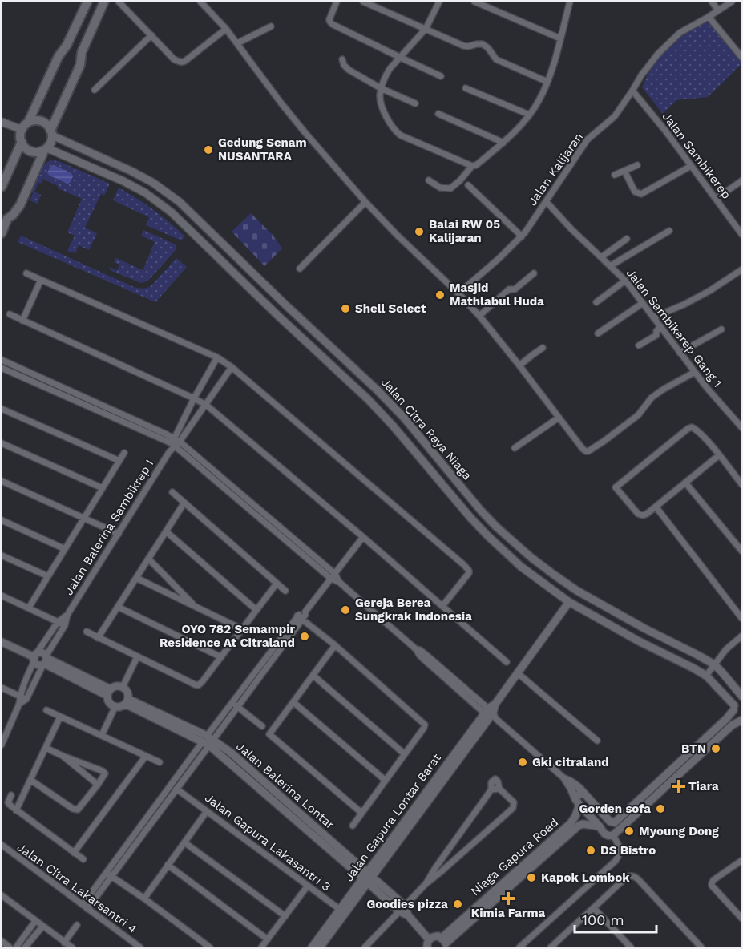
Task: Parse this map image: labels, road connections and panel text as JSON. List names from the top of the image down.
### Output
{
  "streets": {
    "street": [
      "Jalan Sambikerep",
      "Jalan Kalijaran",
      "Jalan Sambikerep Gang 1",
      "Jalan Citra Raya Niaga",
      "Jalan Balerina Sambikrep I",
      "Jalan Balerina Lontar",
      "Jalan Gapura Lontar Barat",
      "Jalan Gapura Lakasantri 3",
      "Niaga Gapura Road",
      "Jalan Citra Lakarsantri 4"
    ]
  },
  "crossings": [
    ["Jalan Sambikerep", "Jalan Kalijaran"],
    ["Jalan Kalijaran", "Jalan Sambikerep Gang 1"],
    ["Jalan Citra Raya Niaga", "Jalan Gapura Lontar Barat"],
    ["Jalan Balerina Lontar", "Jalan Gapura Lontar Barat"],
    ["Jalan Gapura Lontar Barat", "Jalan Gapura Lakasantri 3"]
  ],
  "places": {
    "other": [
      "Gedung Senam NUSANTARA",
      "Balai RW 05 Kalijaran",
      "Masjid Mathlabul Huda",
      "Shell Select",
      "Gereja Berea Sungkrak Indonesia",
      "OYO 782 Semampir Residence At Citraland",
      "BTN",
      "Gki citraland",
      "Gorden sofa",
      "Myoung Dong",
      "DS Bistro",
      "Kapok Lombok",
      "Goodies pizza"
    ],
    "health": ["Tiara", "Kimia Farma"]
  },
  "scale_bar": "100 m"
}
